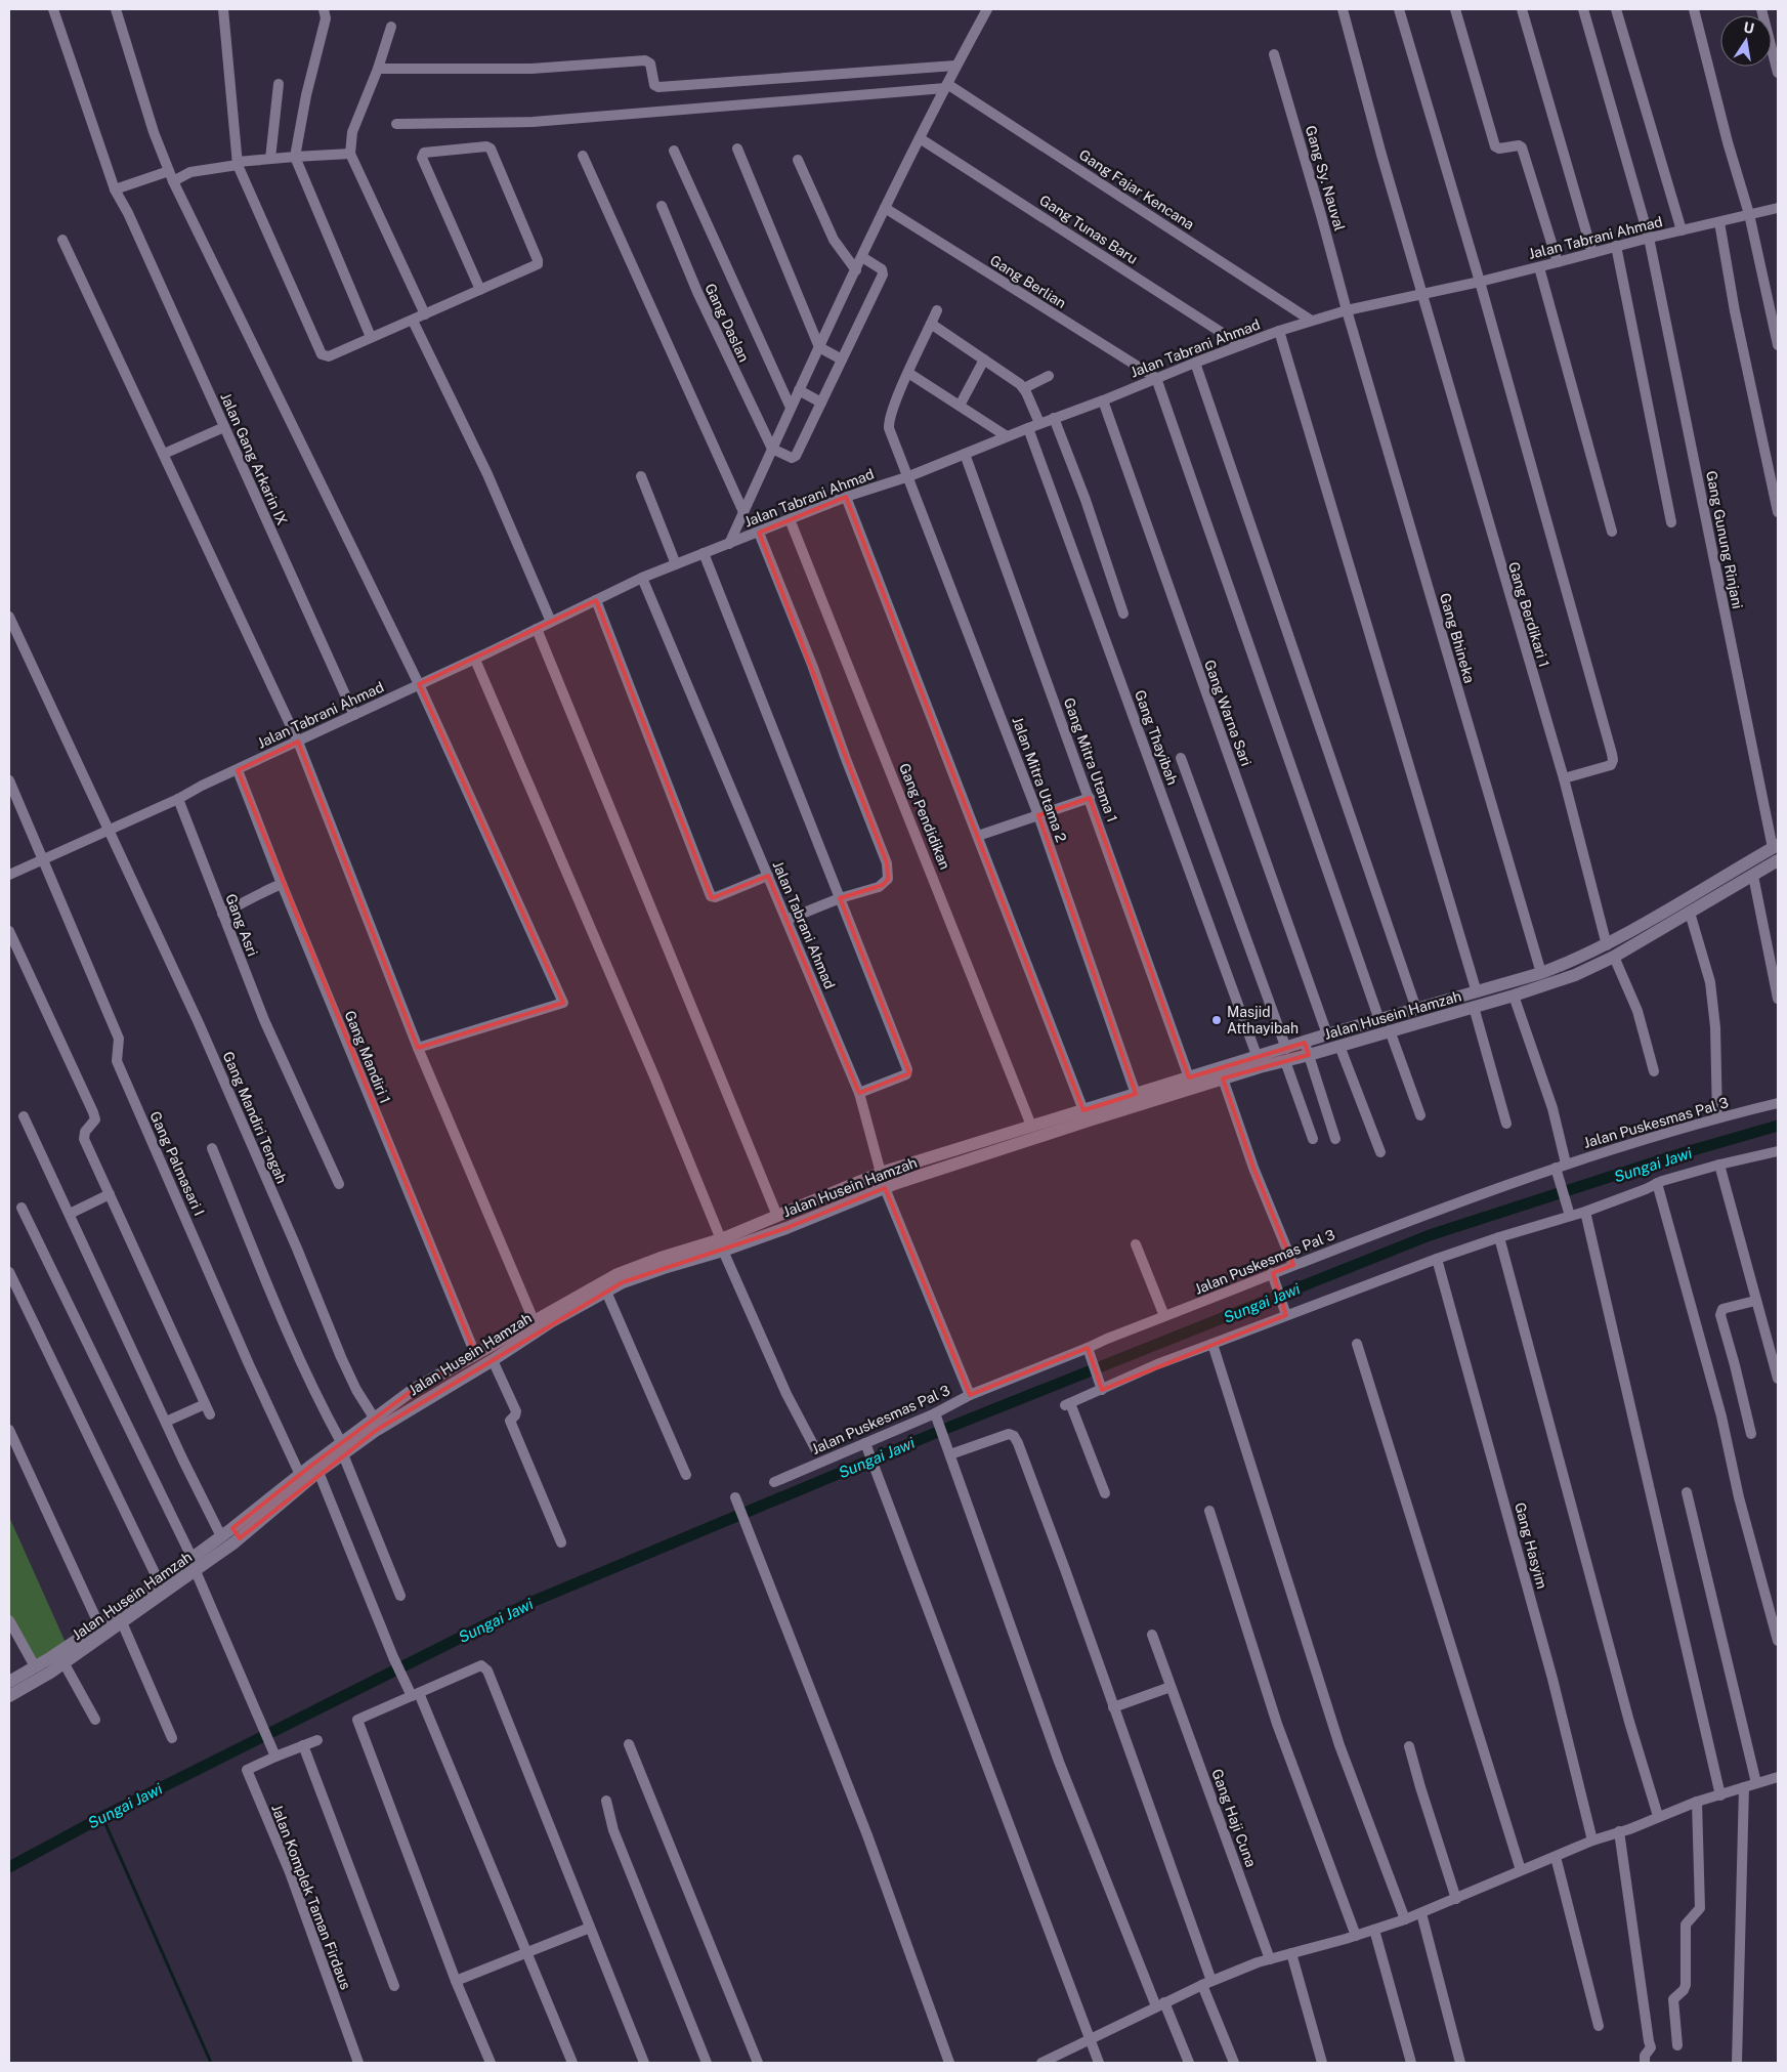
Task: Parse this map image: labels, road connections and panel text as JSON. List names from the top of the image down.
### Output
{
  "streets": {
    "street": [
      "Gang Sy. Nauval",
      "Gang Fajar Kencana",
      "Gang Tunas Baru",
      "Jalan Tabrani Ahmad",
      "Gang Berlian",
      "Gang Daslan",
      "Jalan Gang Arkarin IX",
      "Gang Gunung Rinjani",
      "Gang Berdikari 1",
      "Gang Bhineka",
      "Gang Warna Sari",
      "Gang Thayibah",
      "Gang Mitra Utama 1",
      "Jalan Mitra Utama 2",
      "Gang Pendidikan",
      "Gang Asri",
      "Jalan Husein Hamzah",
      "Gang Mandiri 1",
      "Gang Mandiri Tengah",
      "Jalan Puskesmas Pal 3",
      "Gang Palmasari I",
      "Gang Hasyim",
      "Gang Haji Cuna",
      "Jalan Komplek Taman Firdaus"
    ]
  },
  "crossings": [
    ["Gang Sy. Nauval", "Jalan Tabrani Ahmad"],
    ["Gang Sy. Nauval", "Gang Bhineka"],
    ["Gang Fajar Kencana", "Jalan Tabrani Ahmad"],
    ["Gang Tunas Baru", "Jalan Tabrani Ahmad"],
    ["Jalan Tabrani Ahmad", "Gang Berlian"],
    ["Jalan Tabrani Ahmad", "Jalan Gang Arkarin IX"],
    ["Jalan Tabrani Ahmad", "Gang Gunung Rinjani"],
    ["Jalan Tabrani Ahmad", "Gang Berdikari 1"],
    ["Jalan Tabrani Ahmad", "Gang Bhineka"],
    ["Jalan Tabrani Ahmad", "Gang Warna Sari"],
    ["Jalan Tabrani Ahmad", "Gang Thayibah"],
    ["Jalan Tabrani Ahmad", "Gang Mitra Utama 1"],
    ["Jalan Tabrani Ahmad", "Jalan Mitra Utama 2"],
    ["Jalan Tabrani Ahmad", "Gang Pendidikan"],
    ["Jalan Tabrani Ahmad", "Gang Asri"],
    ["Jalan Tabrani Ahmad", "Jalan Husein Hamzah"],
    ["Jalan Tabrani Ahmad", "Gang Mandiri 1"],
    ["Jalan Tabrani Ahmad", "Gang Mandiri Tengah"],
    ["Jalan Tabrani Ahmad", "Gang Palmasari I"],
    ["Gang Gunung Rinjani", "Jalan Husein Hamzah"],
    ["Gang Berdikari 1", "Jalan Husein Hamzah"],
    ["Gang Bhineka", "Jalan Husein Hamzah"],
    ["Gang Warna Sari", "Jalan Husein Hamzah"],
    ["Gang Thayibah", "Jalan Husein Hamzah"],
    ["Gang Mitra Utama 1", "Jalan Husein Hamzah"],
    ["Jalan Mitra Utama 2", "Jalan Husein Hamzah"],
    ["Gang Pendidikan", "Jalan Husein Hamzah"],
    ["Jalan Husein Hamzah", "Gang Mandiri 1"],
    ["Jalan Husein Hamzah", "Gang Mandiri Tengah"],
    ["Jalan Husein Hamzah", "Gang Palmasari I"]
  ],
  "water": ["Sungai Jawi"],
  "places": ["Masjid Atthayibah"],
  "north": "top"
}
